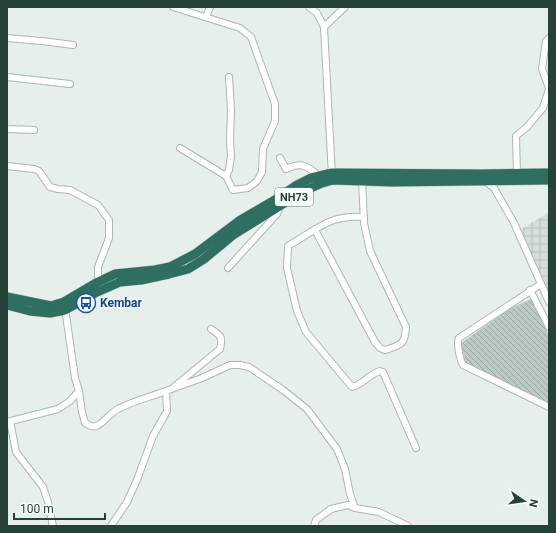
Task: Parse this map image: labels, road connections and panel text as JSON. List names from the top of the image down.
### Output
{
  "streets": {
    "highway": ["NH73"]
  },
  "places": {
    "bus stop": ["Kembar"]
  },
  "scale_bar": "100 m",
  "north": "right"
}
